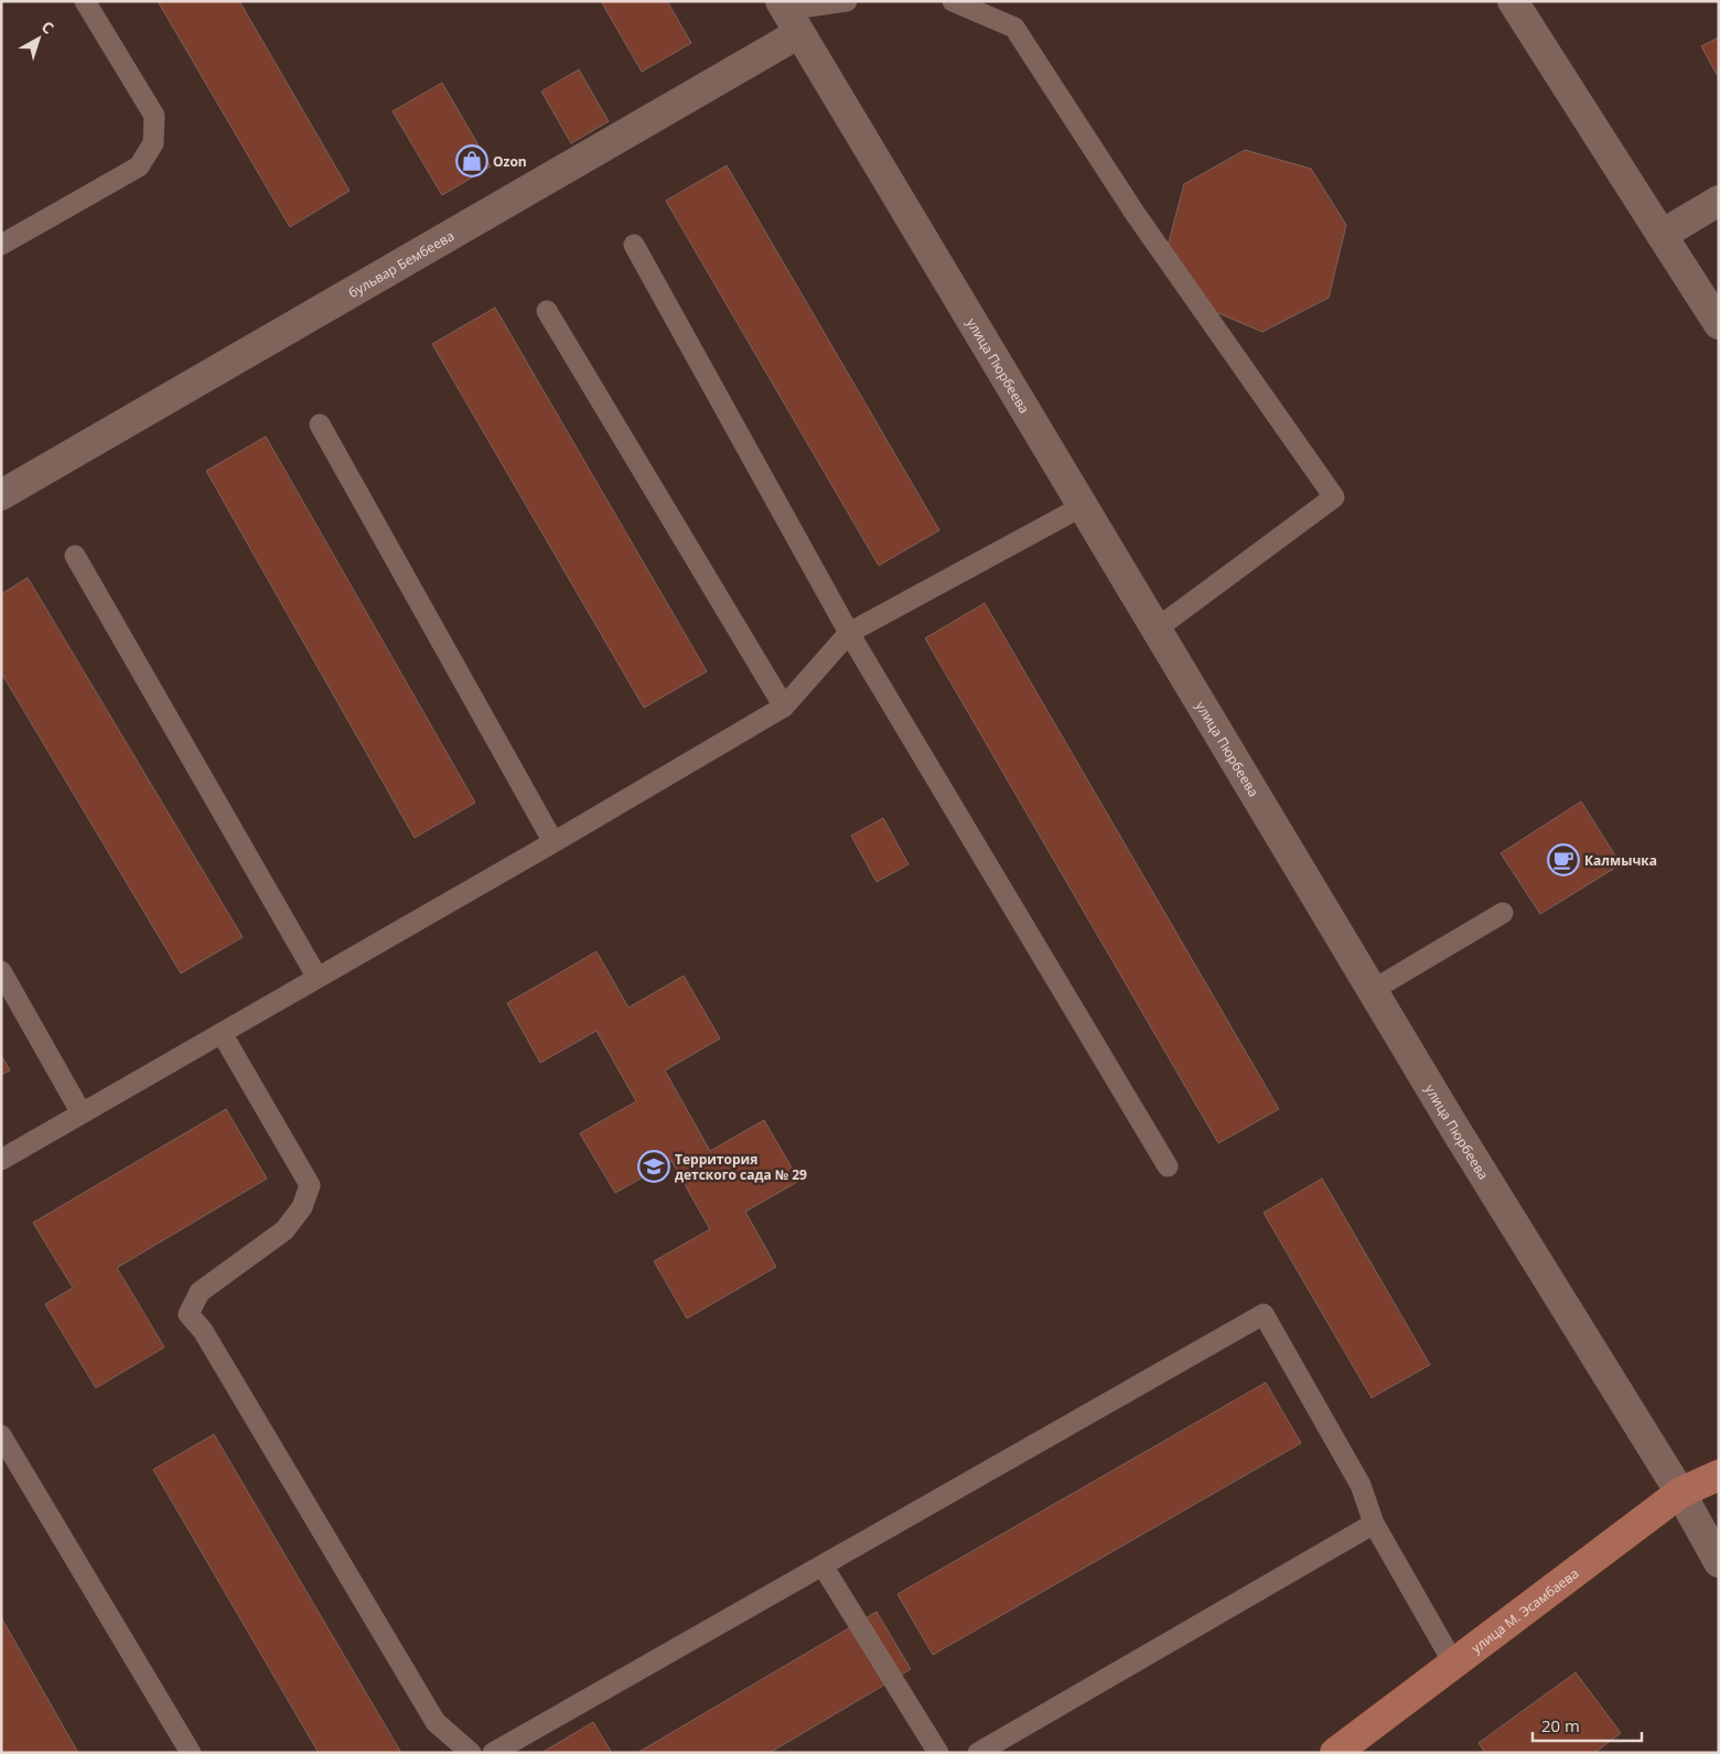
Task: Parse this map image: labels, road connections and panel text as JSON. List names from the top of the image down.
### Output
{
  "streets": {
    "main road": ["бульвар Бембеева", "улица Пюрбеева", "улица М. Эсамбаева"]
  },
  "crossings": [
    ["бульвар Бембеева", "улица Пюрбеева"],
    ["улица Пюрбеева", "улица М. Эсамбаева"]
  ],
  "places": {
    "shop": ["Ozon"],
    "cafe": ["Калмычка"],
    "school or university": ["Территория детского сада № 29"]
  },
  "scale_bar": "20 m",
  "north": "top right"
}
